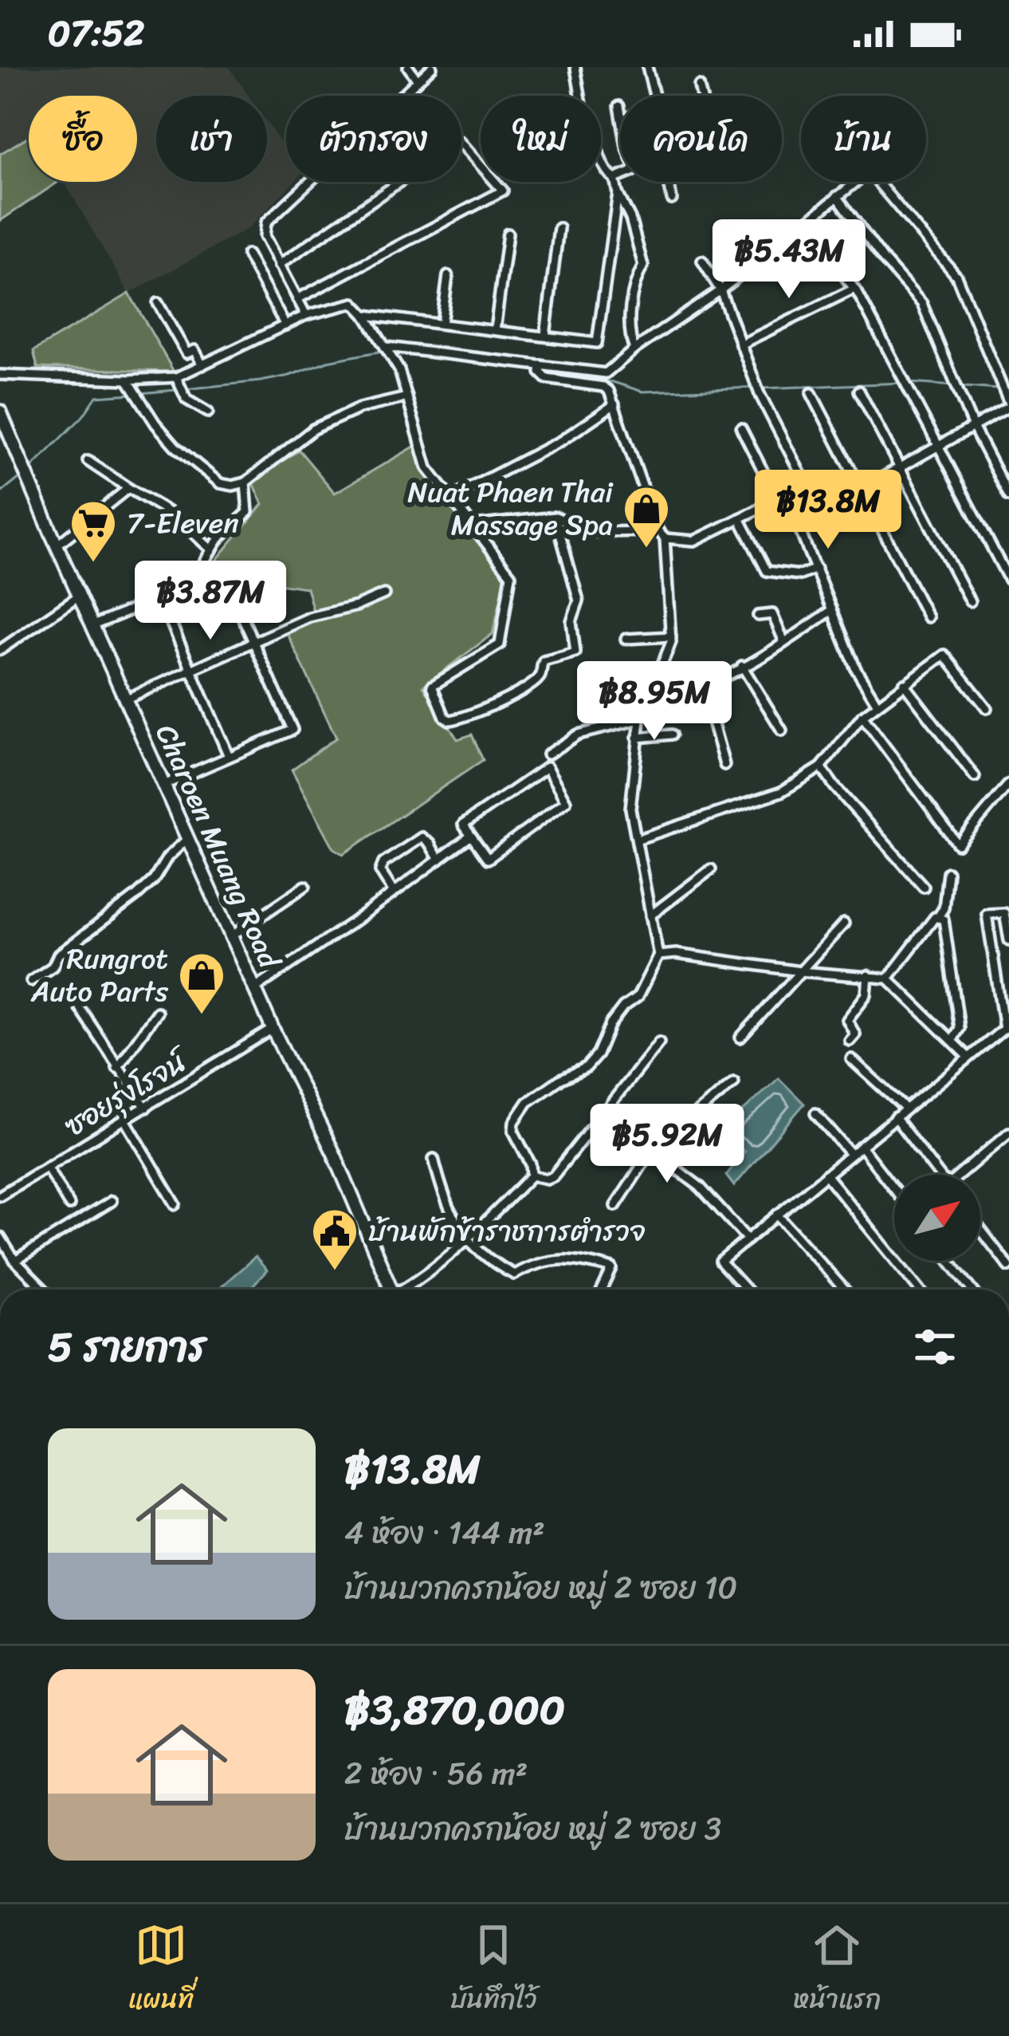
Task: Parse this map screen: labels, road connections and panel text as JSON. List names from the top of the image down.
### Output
{
  "streets": {
    "main road": ["Charoen Muang Road"],
    "street": ["ซอยรุ่งโรจน์"]
  },
  "crossings": [
    ["Charoen Muang Road", "ซอยรุ่งโรจน์"]
  ],
  "places": {
    "shop": ["Nuat Phaen Thai Massage Spa", "Rungrot Auto Parts"],
    "supermarket": ["7-Eleven"],
    "public building": ["บ้านพักข้าราชการตำรวจ"]
  },
  "north": "top right",
  "page": {
    "status": "07:52",
    "chip": [
      "ซื้อ",
      "เช่า",
      "ตัวกรอง",
      "ใหม่",
      "คอนโด",
      "บ้าน"
    ],
    "price": [
      "฿5.43M",
      "฿13.8M",
      "฿3.87M",
      "฿8.95M",
      "฿5.92M"
    ],
    "heading": "5 รายการ",
    "list": [
      {
        "name": "฿13.8M",
        "note": "4 ห้อง · 144 m² · บ้านบวกครกน้อย หมู่ 2 ซอย 10"
      },
      {
        "name": "฿3,870,000",
        "note": "2 ห้อง · 56 m² · บ้านบวกครกน้อย หมู่ 2 ซอย 3"
      }
    ],
    "tabs": ["แผนที่", "บันทึกไว้", "หน้าแรก"]
  }
}
